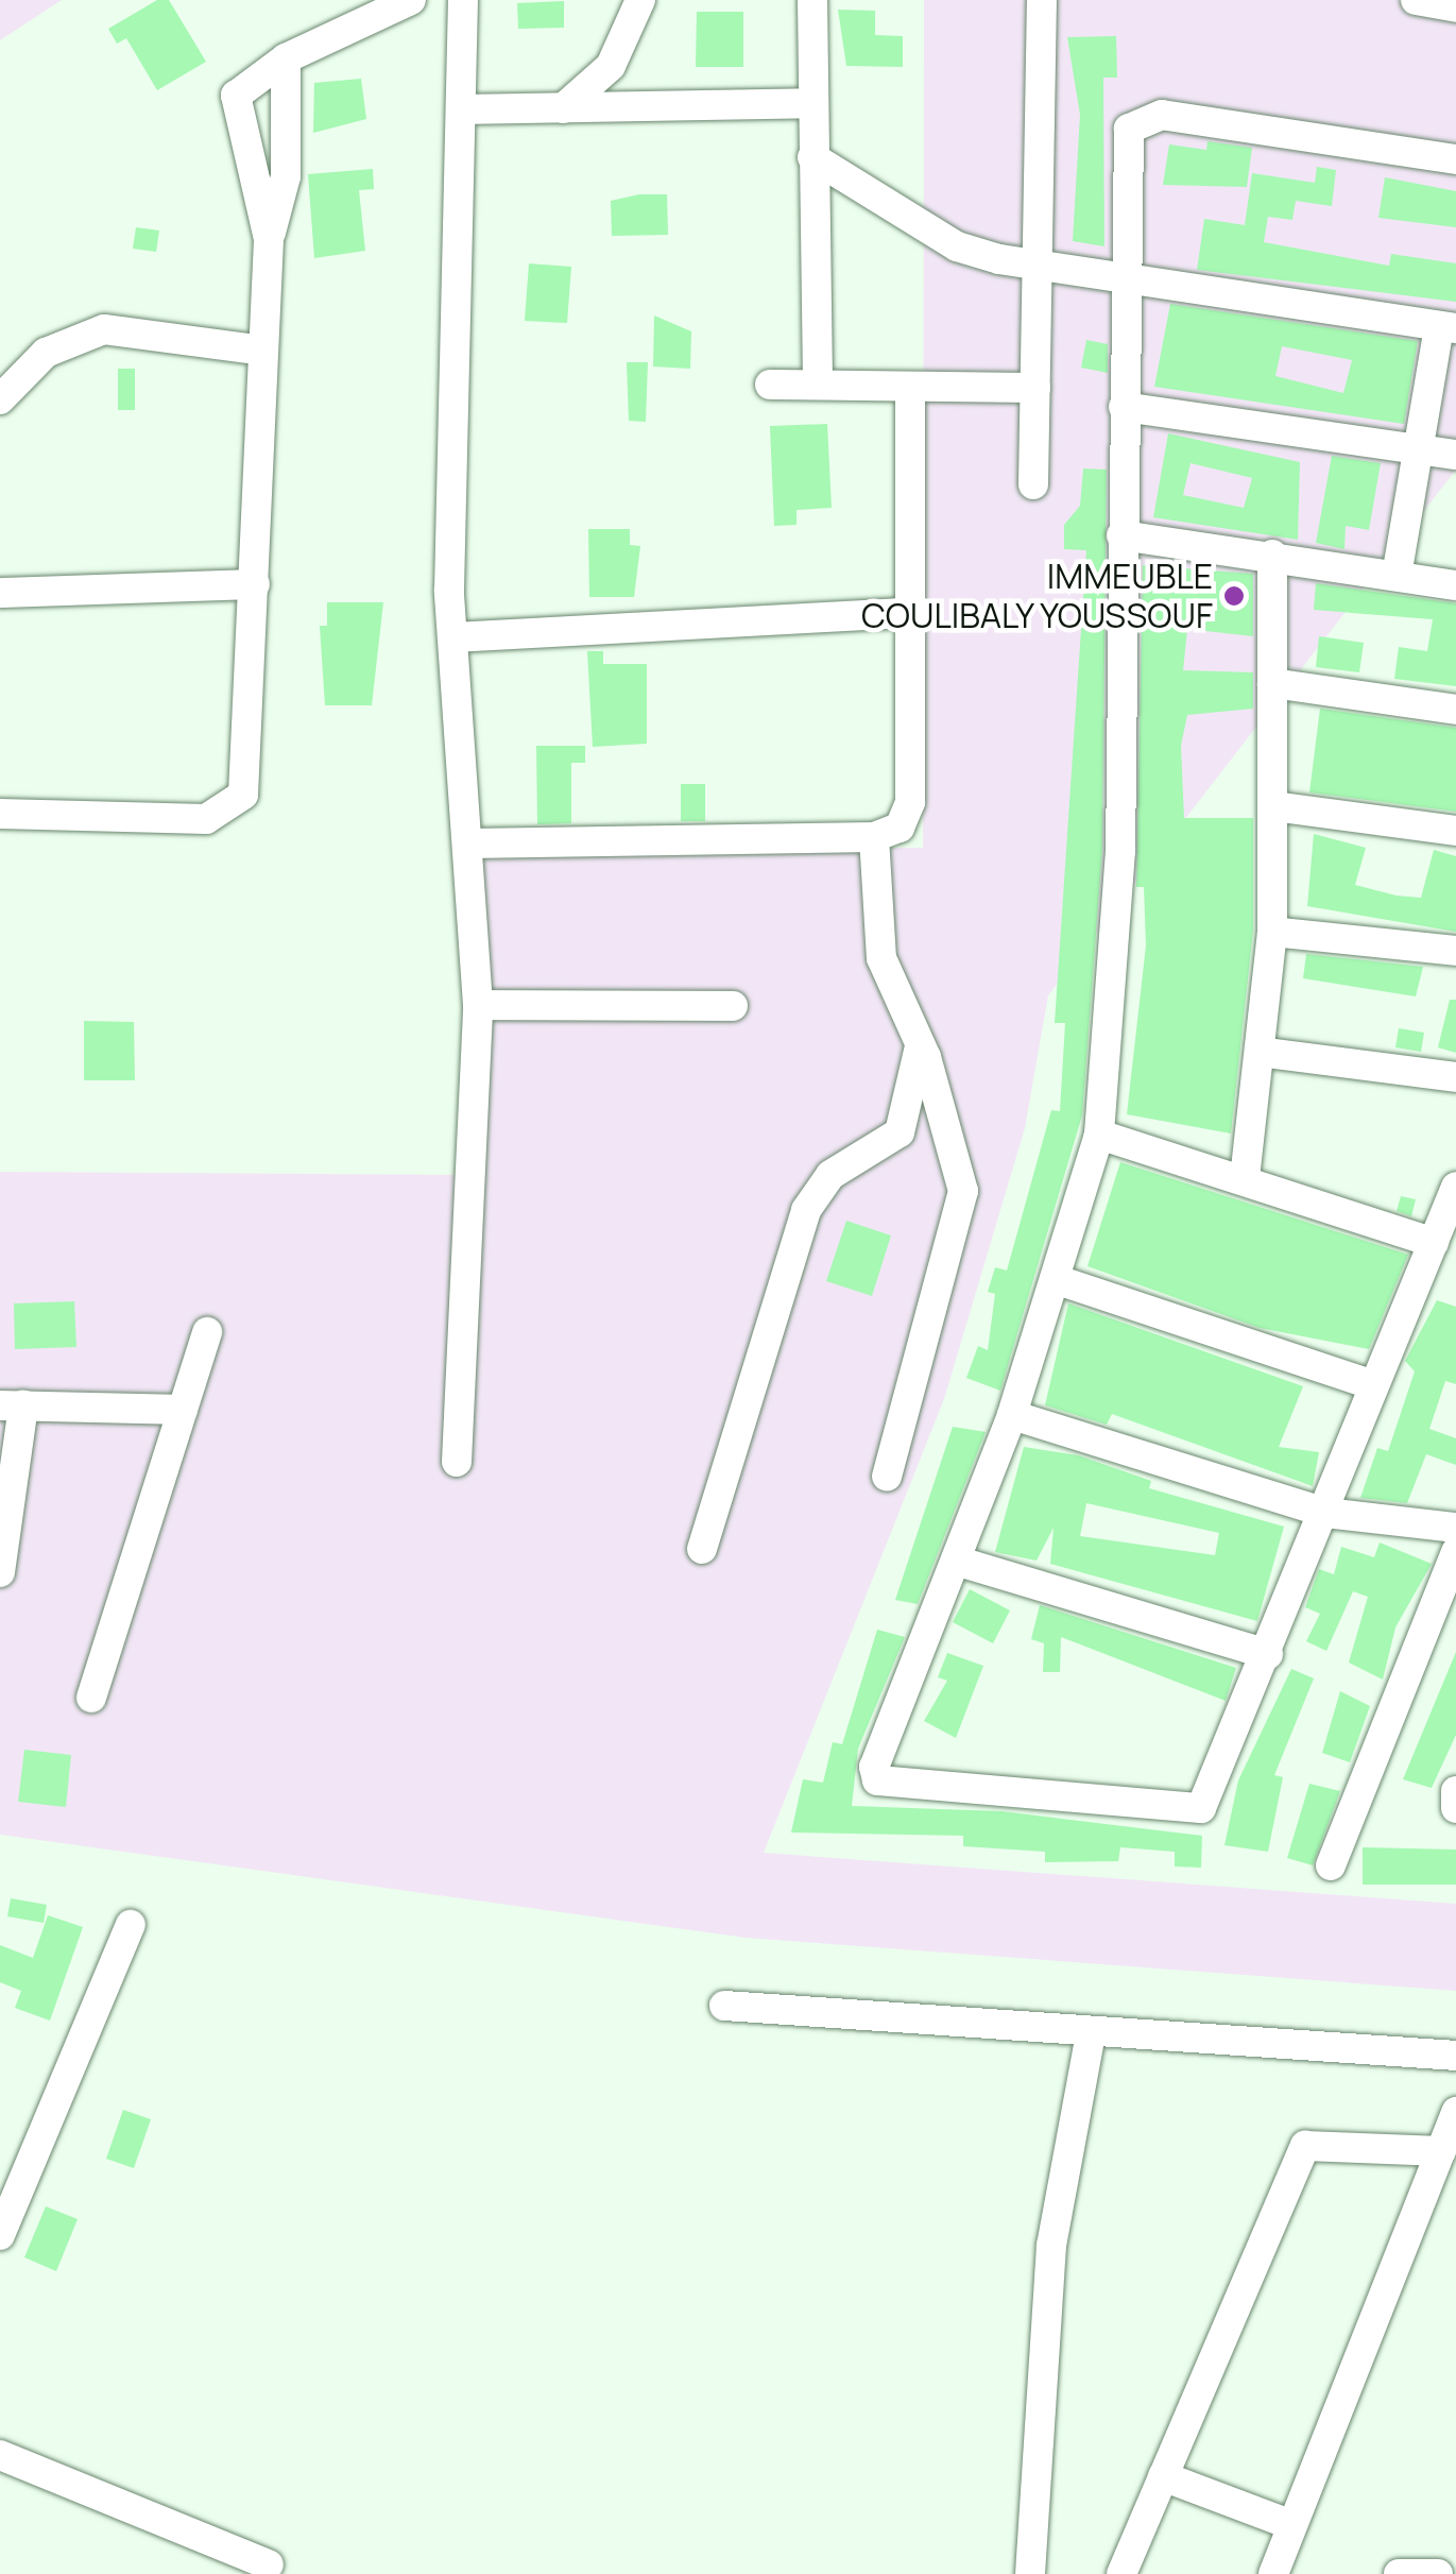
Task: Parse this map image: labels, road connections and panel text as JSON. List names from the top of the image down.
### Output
{
  "places": ["IMMEUBLE COULIBALY YOUSSOUF"]
}
